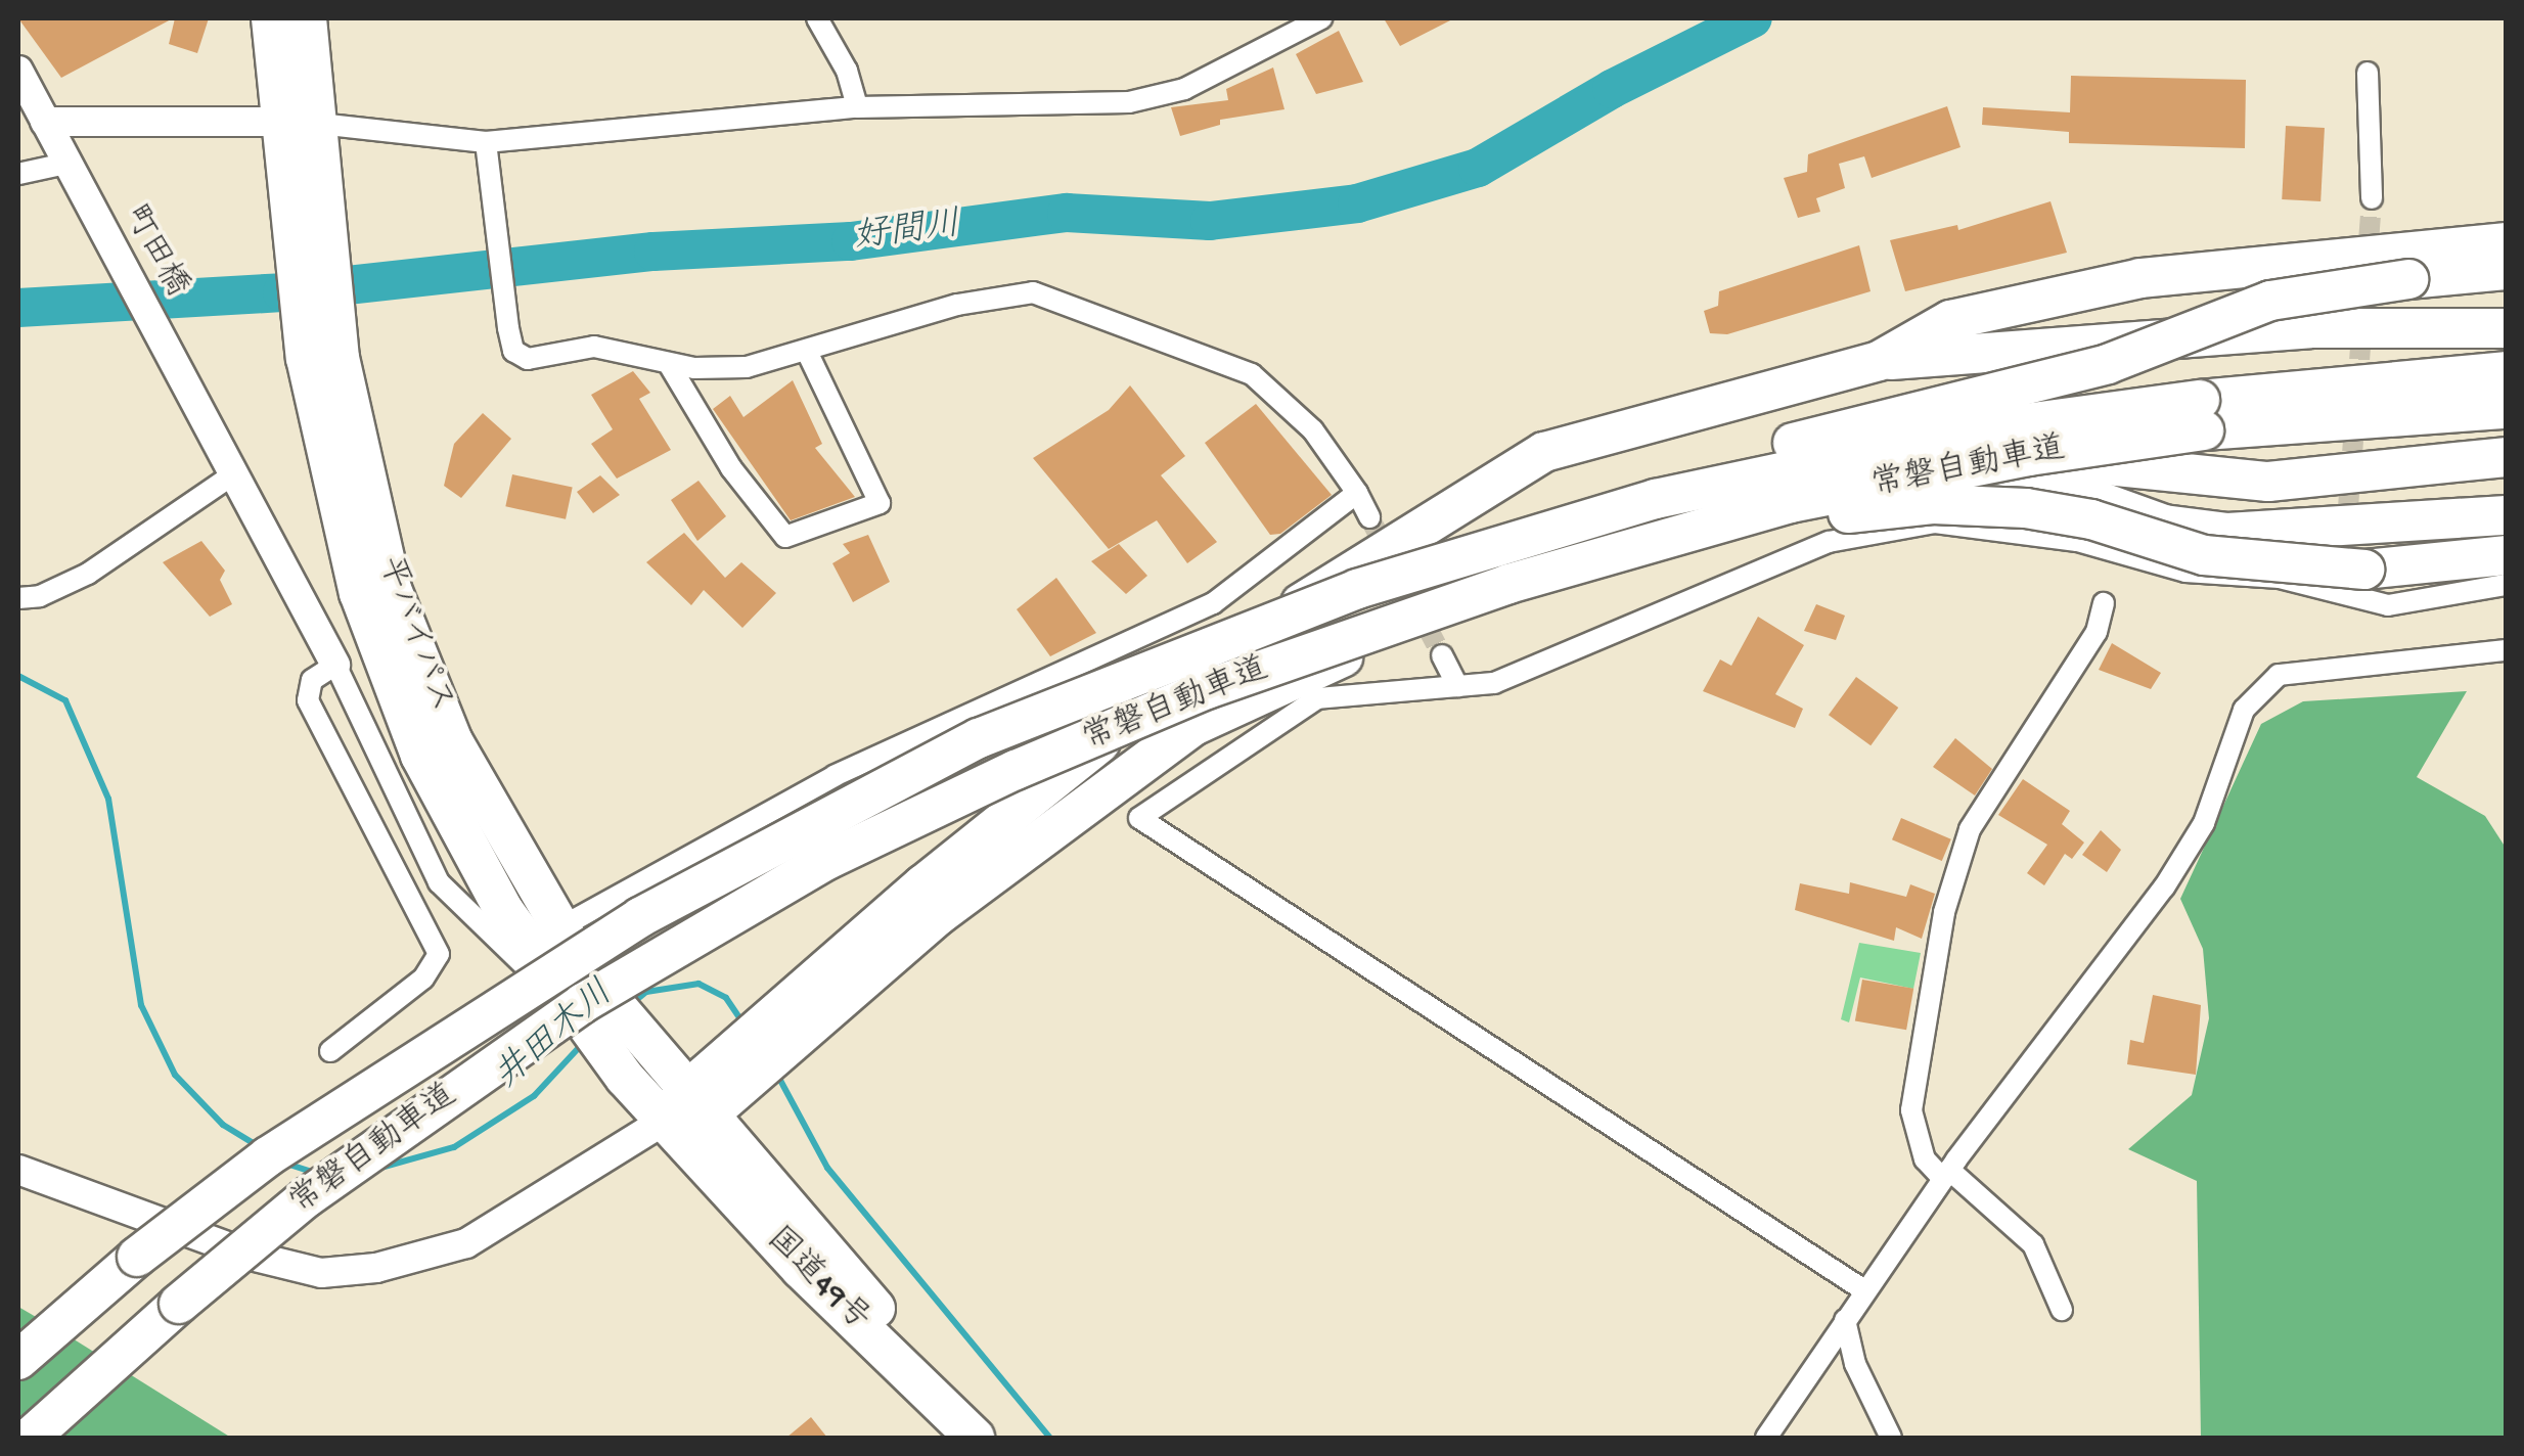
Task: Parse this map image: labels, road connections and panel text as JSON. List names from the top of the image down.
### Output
{
  "streets": {
    "highway": ["常磐自動車道", "平バイパス", "国道49号"],
    "street": ["町田橋"]
  },
  "crossings": [
    ["平バイパス", "国道49号"]
  ],
  "water": ["好間川", "井田木川"]
}
